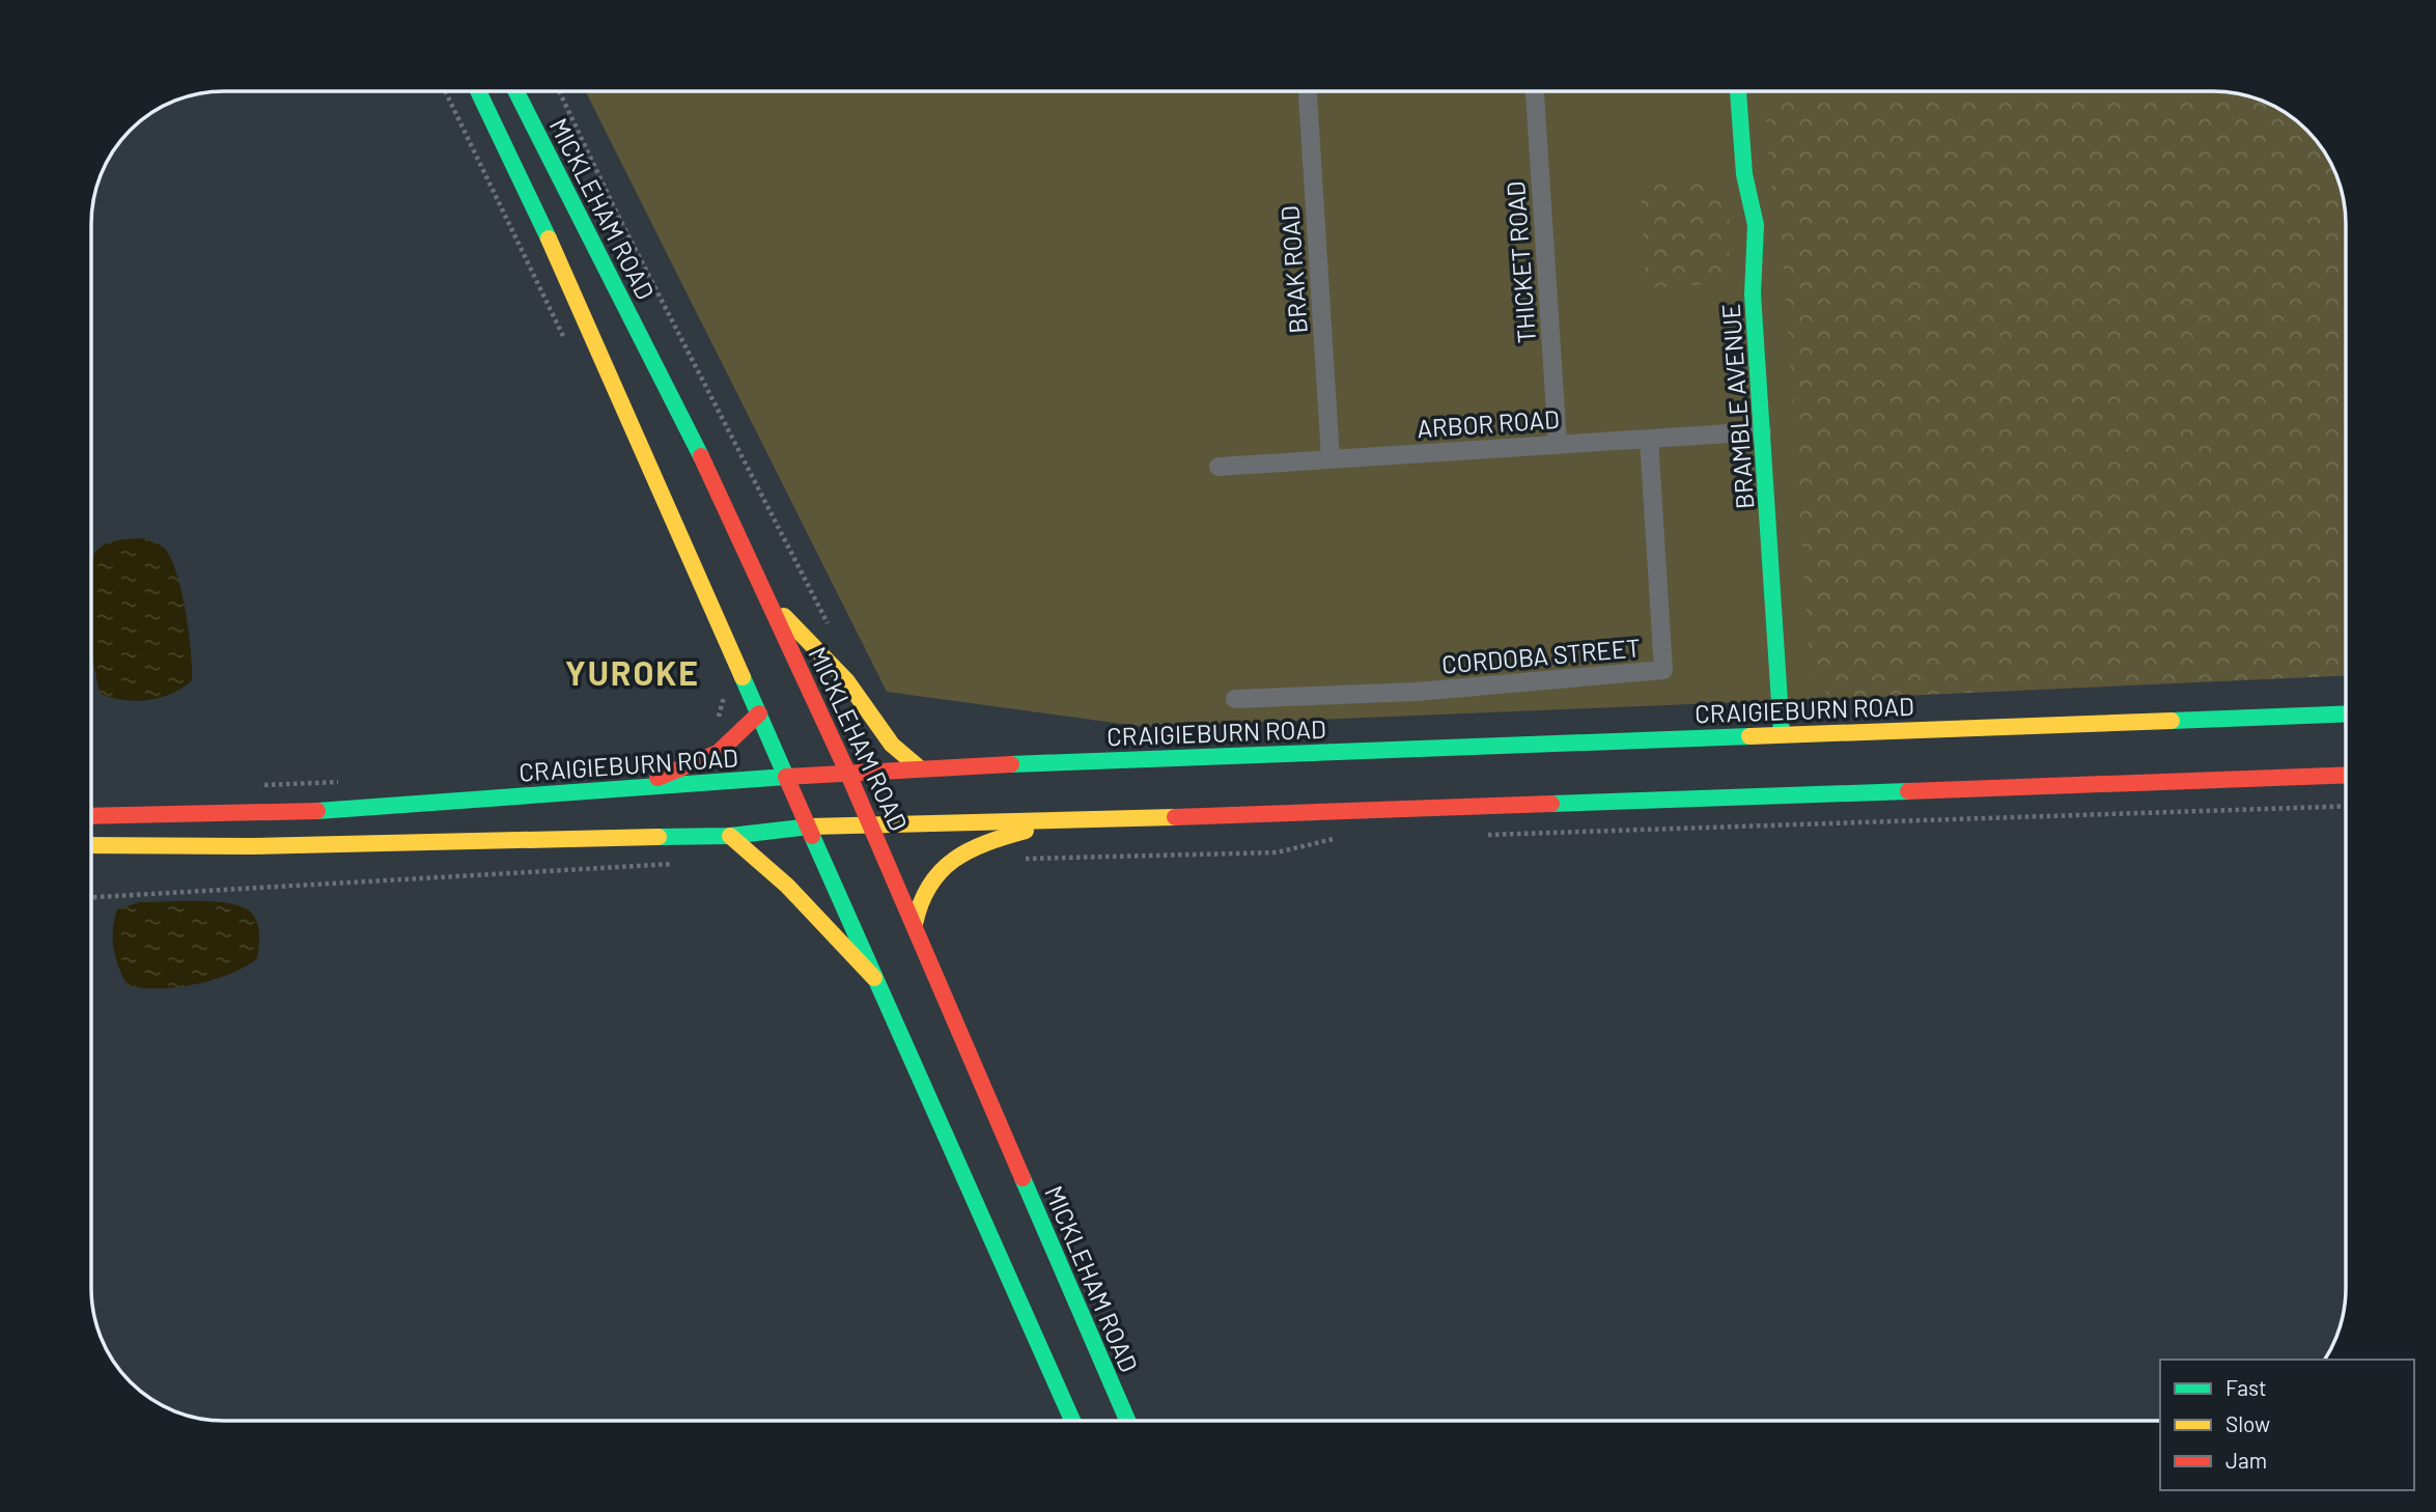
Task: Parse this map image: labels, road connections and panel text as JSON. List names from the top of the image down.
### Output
{
  "streets": {
    "main road": ["MICKLEHAM ROAD", "BRAMBLE AVENUE", "CRAIGIEBURN ROAD"],
    "street": [
      "THICKET ROAD",
      "BRAK ROAD",
      "ARBOR ROAD",
      "CORDOBA STREET"
    ]
  },
  "crossings": [
    ["MICKLEHAM ROAD", "CRAIGIEBURN ROAD"],
    ["THICKET ROAD", "ARBOR ROAD"],
    ["BRAK ROAD", "ARBOR ROAD"],
    ["BRAMBLE AVENUE", "ARBOR ROAD"],
    ["BRAMBLE AVENUE", "CRAIGIEBURN ROAD"],
    ["ARBOR ROAD", "CORDOBA STREET"]
  ],
  "districts": ["YUROKE"],
  "legend": ["Fast", "Slow", "Jam"]
}
